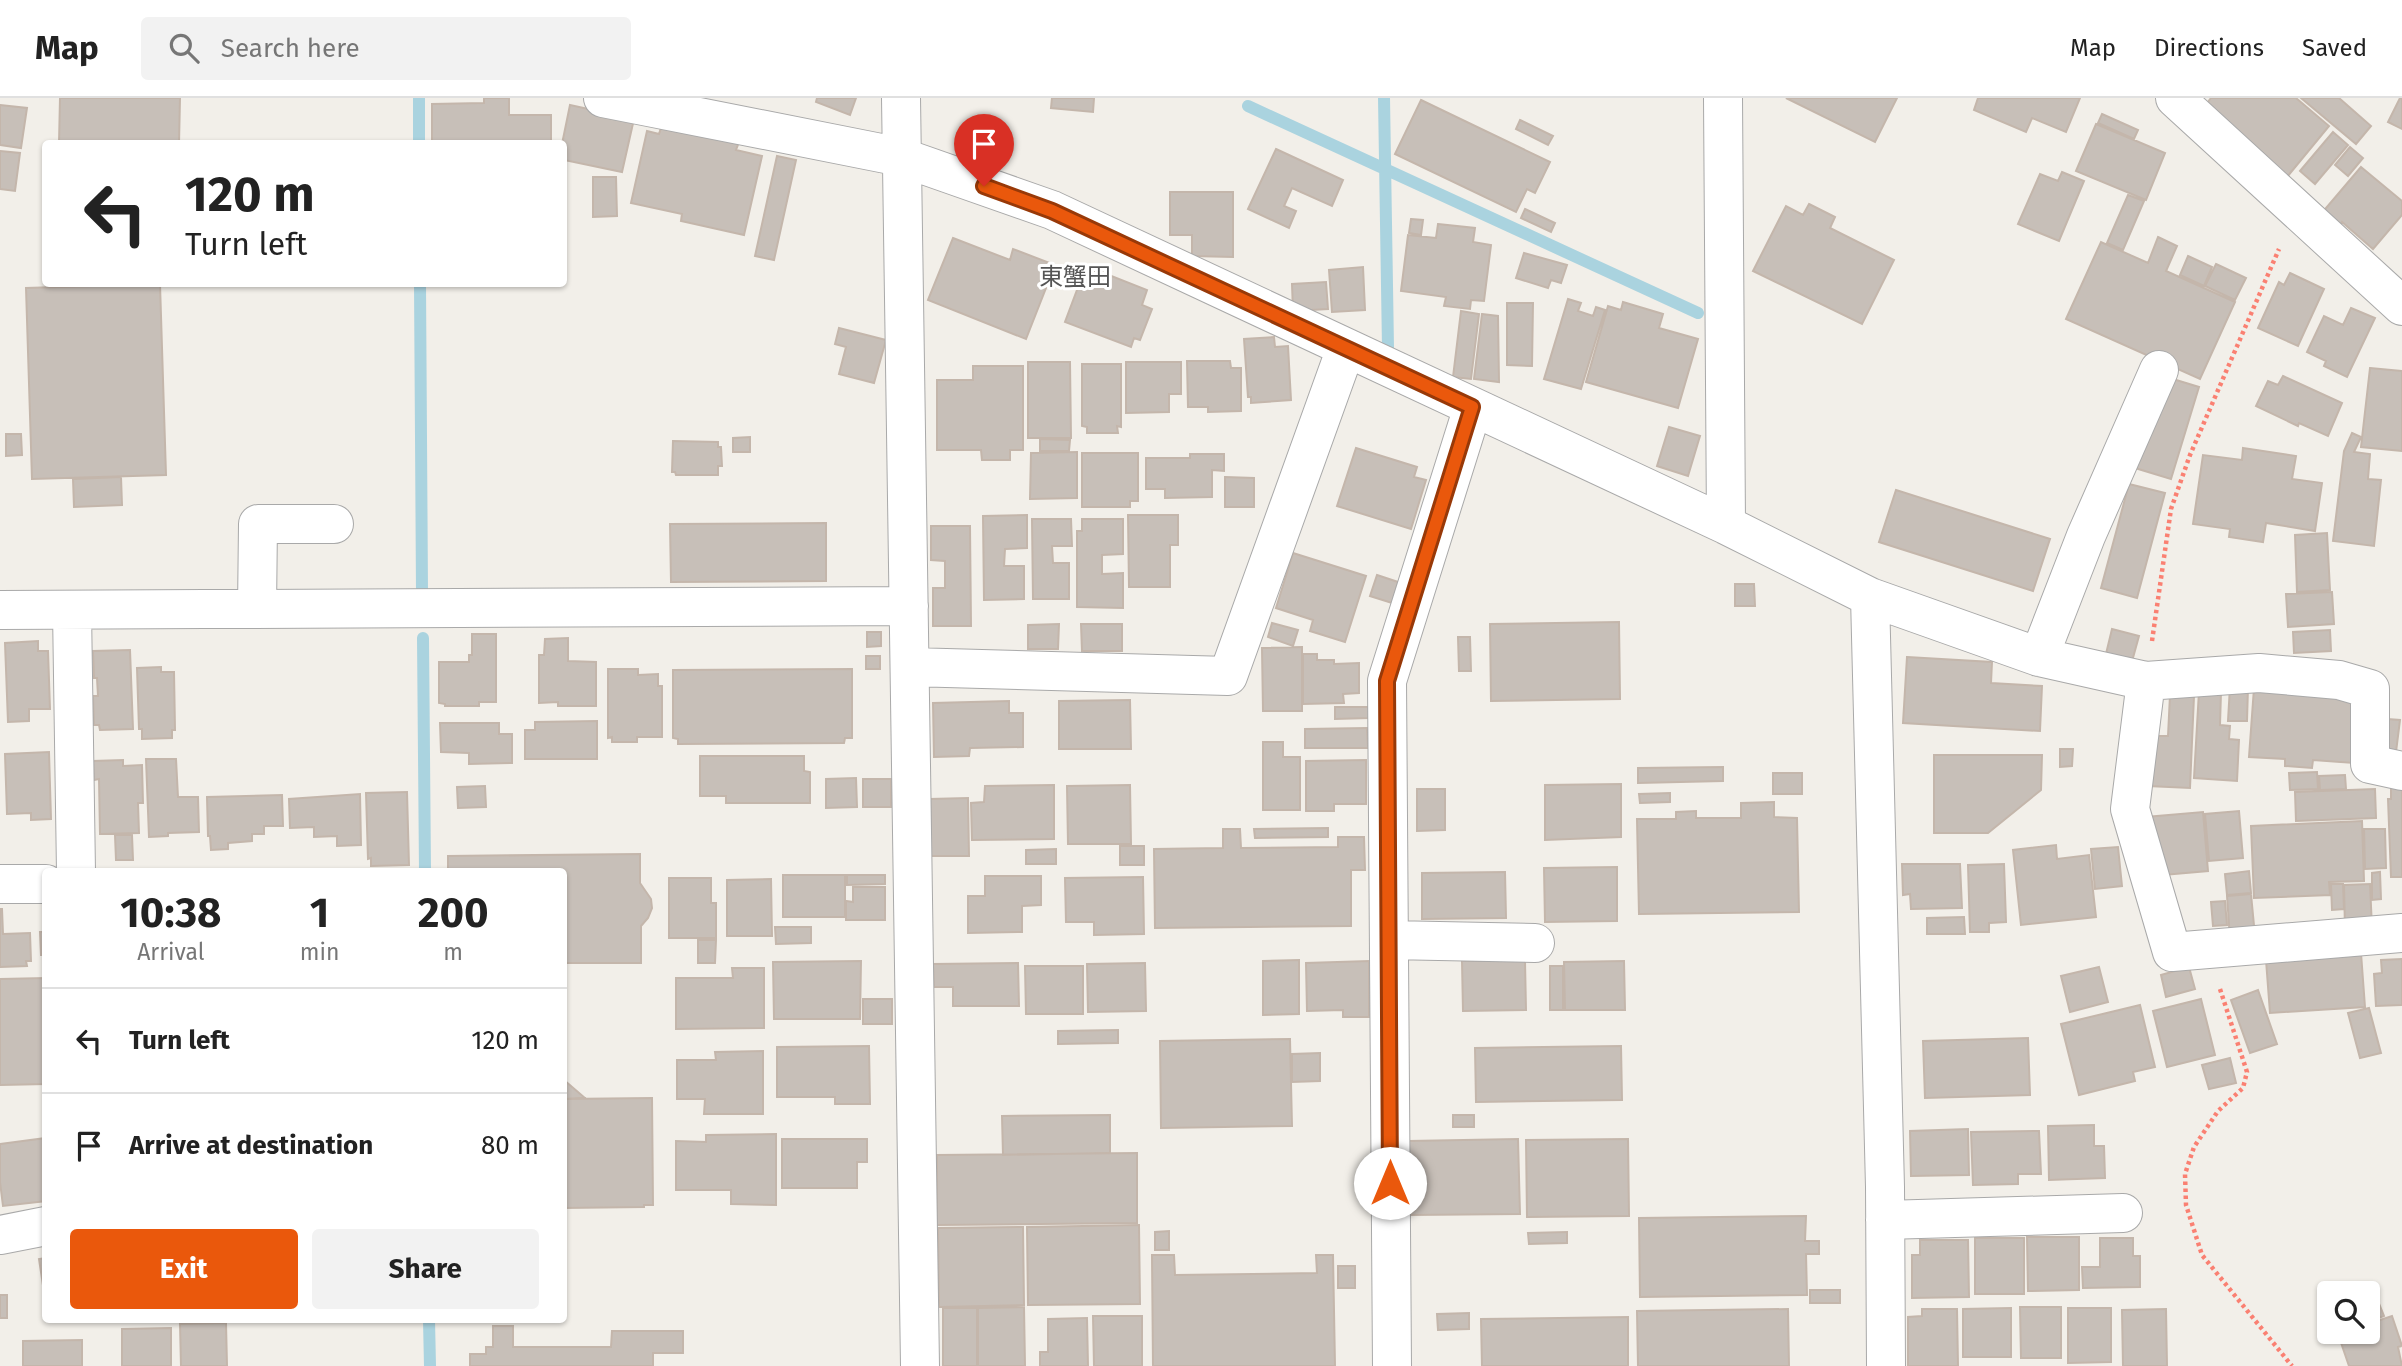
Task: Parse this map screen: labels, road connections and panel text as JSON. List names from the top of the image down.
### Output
{
  "districts": ["東蟹田"],
  "page": {
    "header": "Map",
    "search": "Search here",
    "nav": ["Map", "Directions", "Saved"],
    "turn": ["120 m", "Turn left"],
    "eta": [
      "10:38",
      "Arrival",
      "1",
      "min",
      "200",
      "m"
    ],
    "list": [
      {
        "name": "Turn left",
        "value": "120 m"
      },
      {
        "name": "Arrive at destination",
        "value": "80 m"
      }
    ],
    "buttons": ["Exit", "Share"]
  }
}
